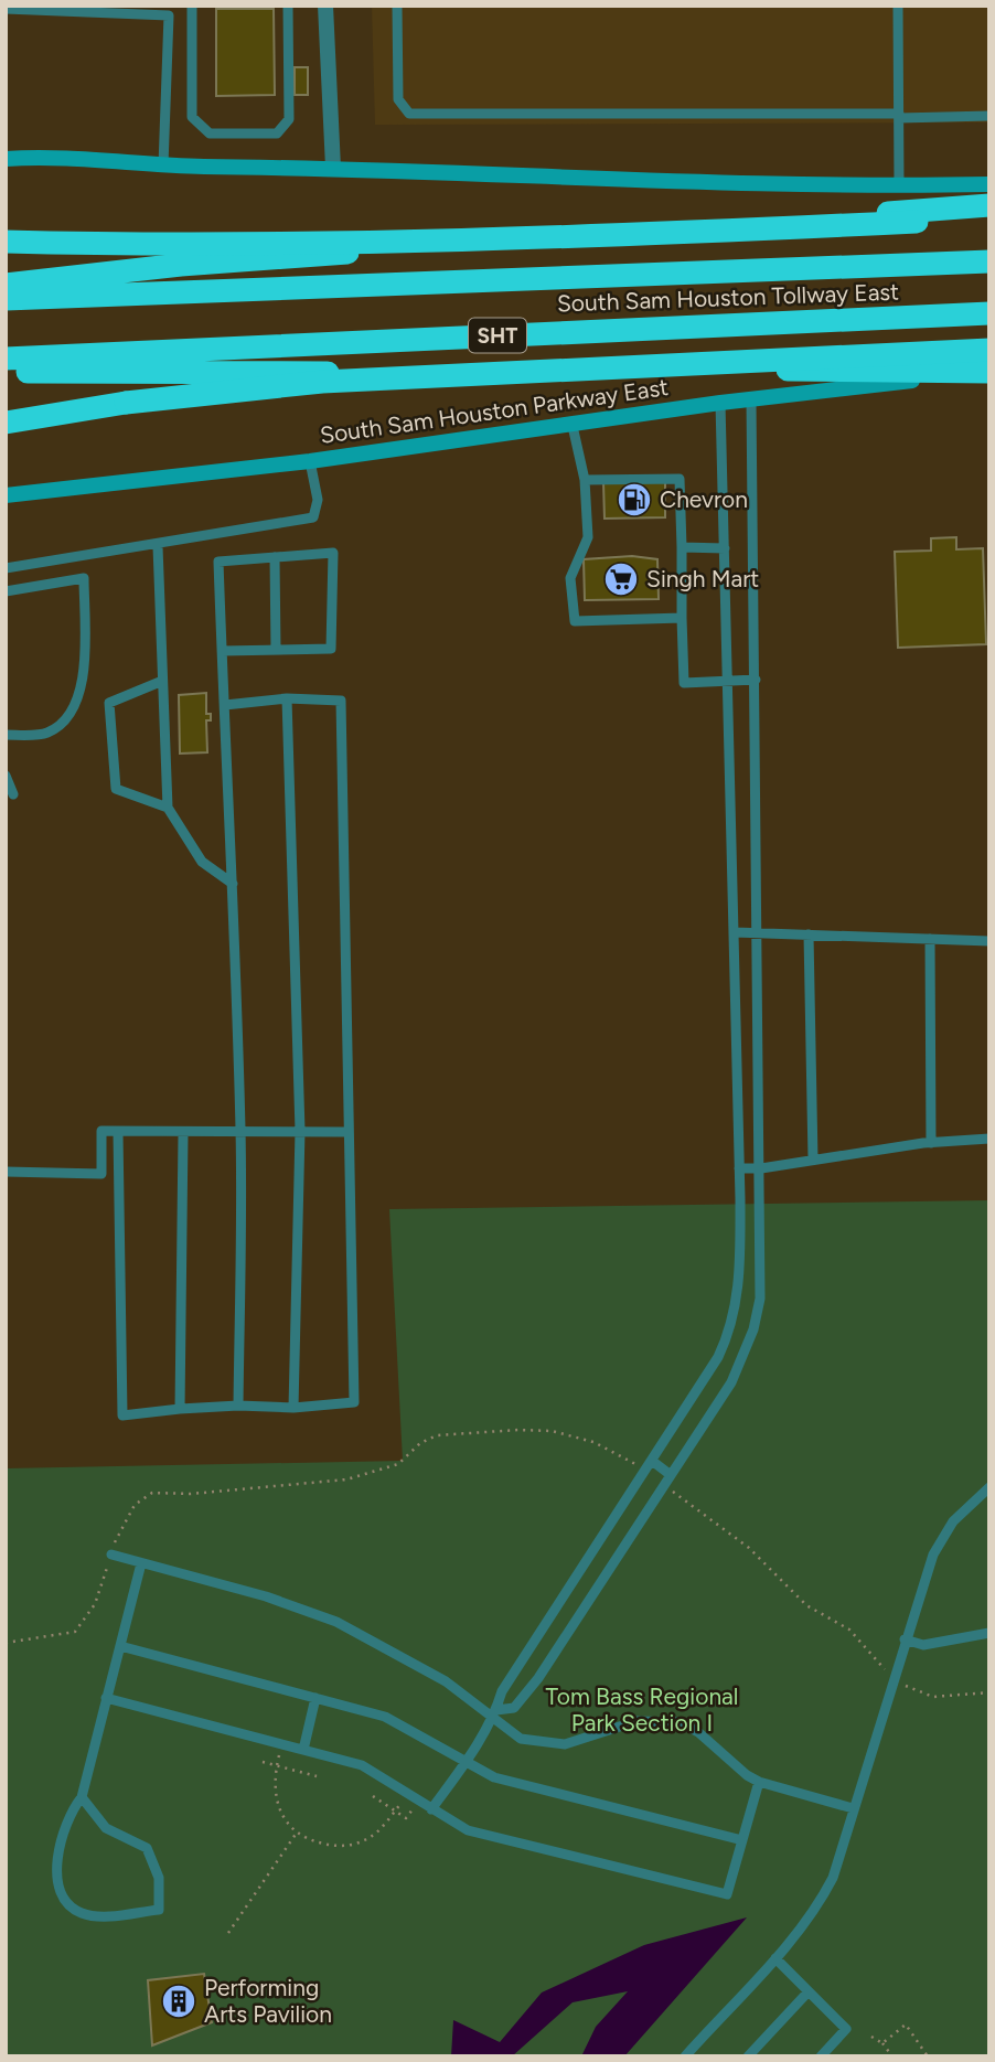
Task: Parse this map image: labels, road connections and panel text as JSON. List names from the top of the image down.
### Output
{
  "streets": {
    "highway": ["South Sam Houston Tollway East", "SHT"],
    "main road": ["South Sam Houston Parkway East"]
  },
  "parks": ["Tom Bass Regional Park Section I"],
  "places": {
    "fuel station": ["Chevron"],
    "supermarket": ["Singh Mart"],
    "building": ["Performing Arts Pavilion"]
  }
}
